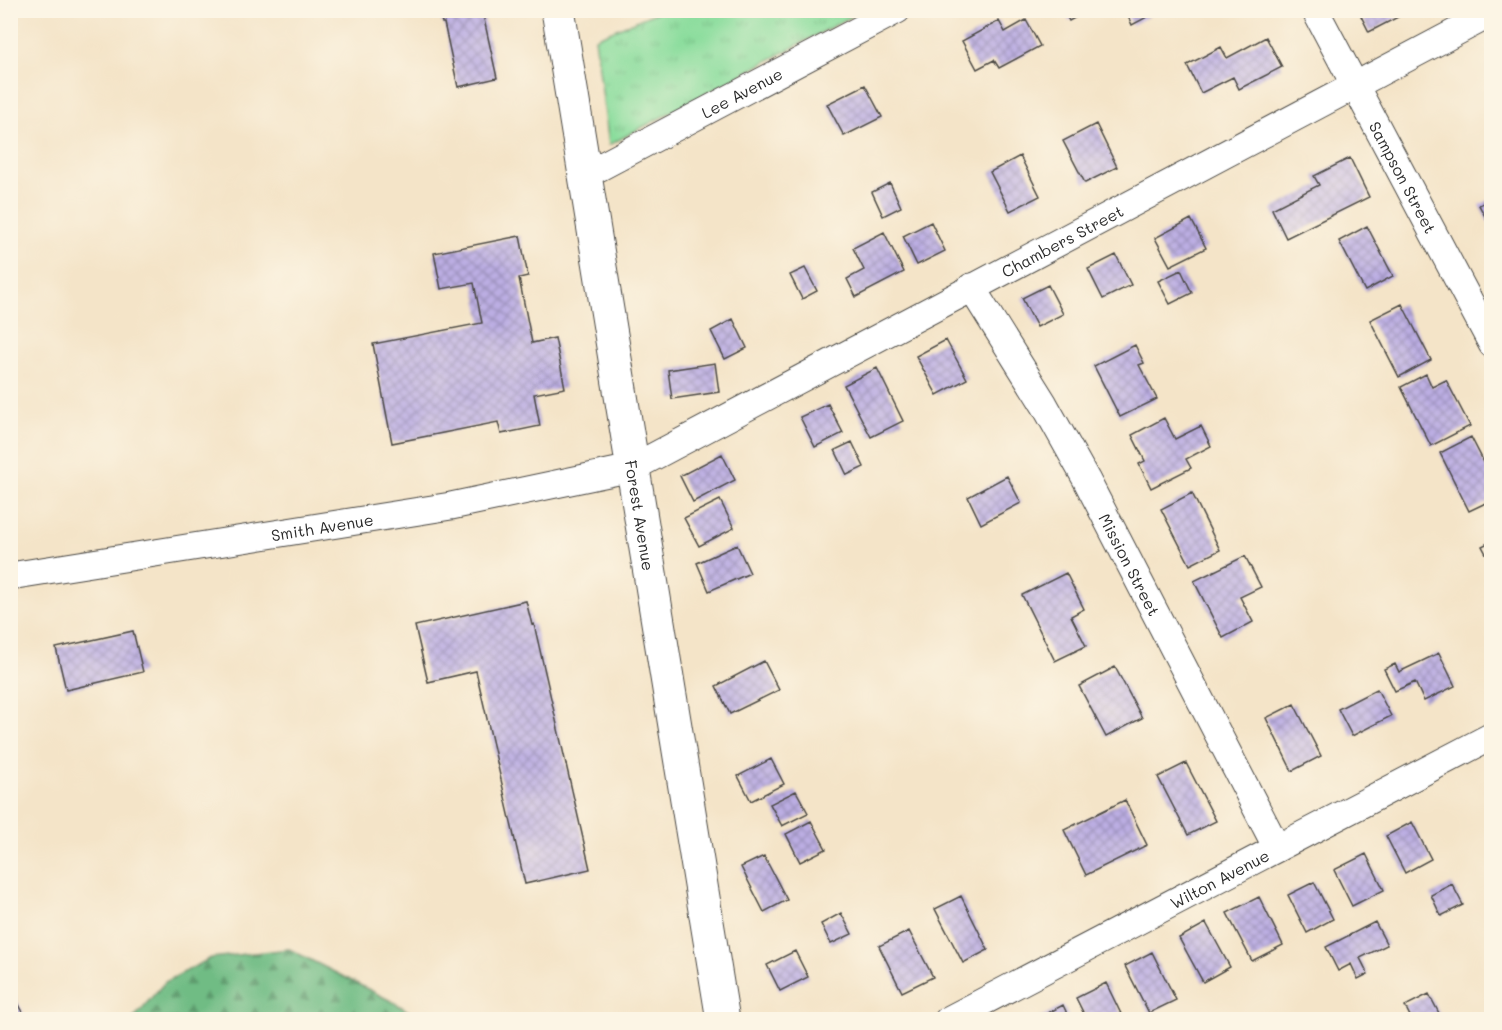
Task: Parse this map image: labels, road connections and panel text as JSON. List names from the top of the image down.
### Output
{
  "streets": {
    "main road": ["Forest Avenue"],
    "street": [
      "Lee Avenue",
      "Sampson Street",
      "Chambers Street",
      "Smith Avenue",
      "Mission Street",
      "Wilton Avenue"
    ]
  },
  "crossings": [
    ["Lee Avenue", "Forest Avenue"],
    ["Sampson Street", "Chambers Street"],
    ["Chambers Street", "Forest Avenue"],
    ["Chambers Street", "Smith Avenue"],
    ["Chambers Street", "Mission Street"],
    ["Forest Avenue", "Smith Avenue"],
    ["Mission Street", "Wilton Avenue"]
  ]
}
